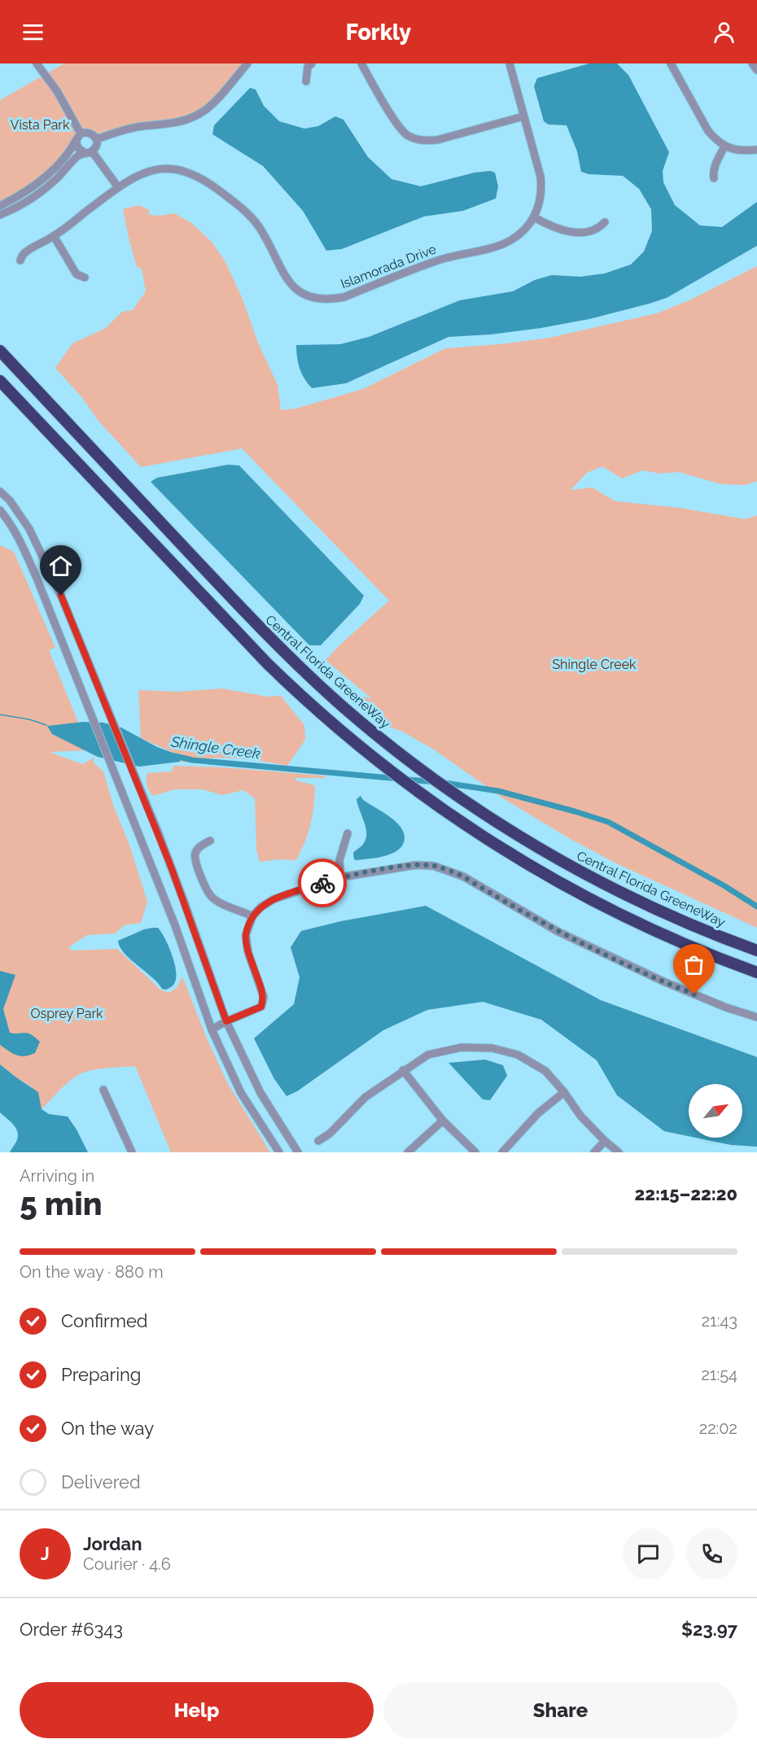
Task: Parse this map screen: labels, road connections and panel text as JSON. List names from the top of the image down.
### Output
{
  "streets": {
    "highway": ["Central Florida GreeneWay"],
    "street": ["Islamorada Drive"]
  },
  "water": ["Shingle Creek"],
  "parks": ["Vista Park", "Shingle Creek", "Osprey Park"],
  "north": "top right",
  "page": {
    "header": "Forkly",
    "heading": ["5 min", "Arriving in", "22:15–22:20"],
    "panel": [
      "Jordan",
      "Courier · 4.6",
      "Order #6343",
      "$23.97"
    ],
    "bar": "On the way · 880 m",
    "list": [
      ["Confirmed", "21:43"],
      ["Preparing", "21:54"],
      ["On the way", "22:02"],
      "Delivered"
    ],
    "round": "J",
    "buttons": ["Help", "Share"]
  }
}
